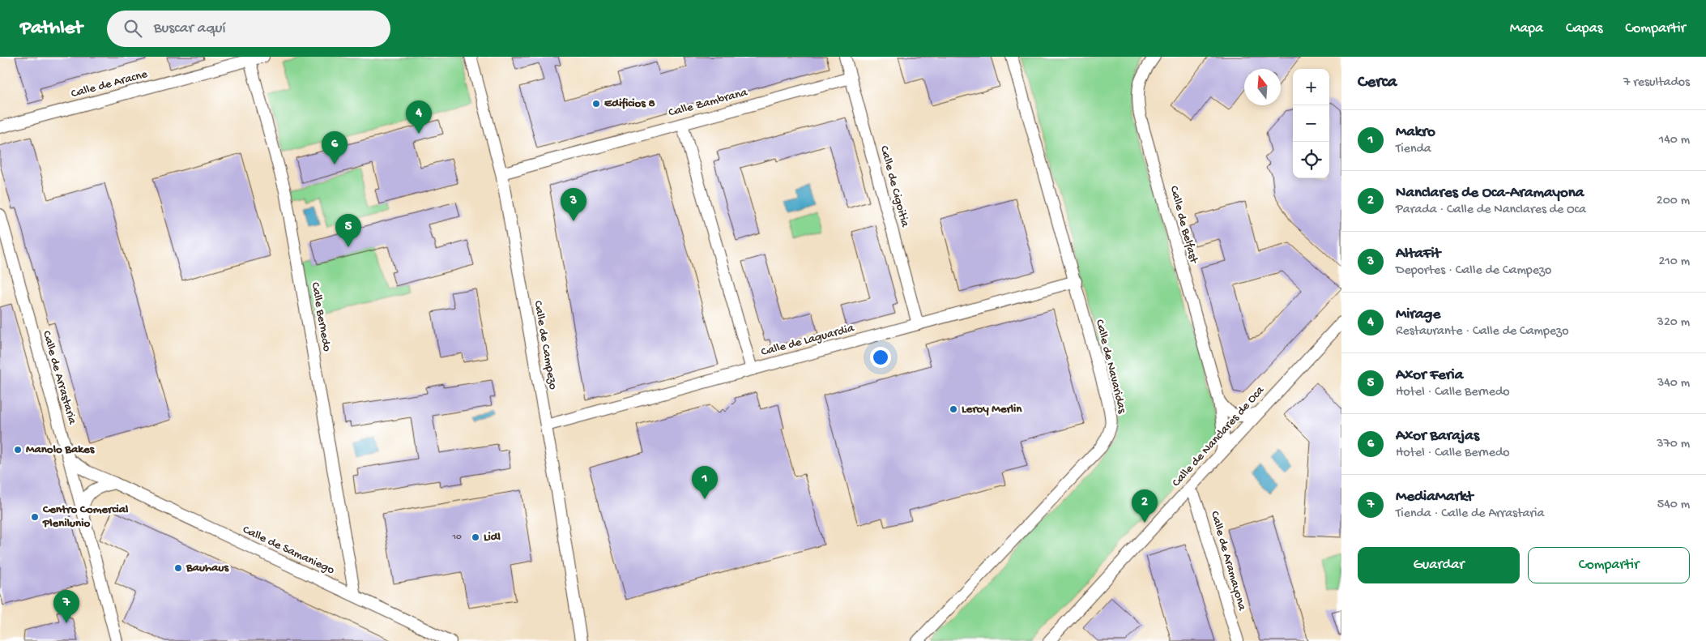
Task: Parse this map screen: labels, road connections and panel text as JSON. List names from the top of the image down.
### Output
{
  "streets": {
    "street": [
      "Calle de Aracne",
      "Calle Zambrana",
      "Calle de Cigoitia",
      "Calle de Belfast",
      "Calle Bernedo",
      "Calle de Laguardia",
      "Calle de Campezo",
      "Calle de Navaridas",
      "Calle de Arrastaria",
      "Calle de Nanclares de Oca",
      "Calle de Samaniego",
      "Calle de Aramayona"
    ]
  },
  "crossings": [
    ["Calle de Aracne", "Calle Bernedo"],
    ["Calle Zambrana", "Calle de Cigoitia"],
    ["Calle Zambrana", "Calle de Campezo"],
    ["Calle de Cigoitia", "Calle de Laguardia"],
    ["Calle de Belfast", "Calle de Nanclares de Oca"],
    ["Calle Bernedo", "Calle de Samaniego"],
    ["Calle de Laguardia", "Calle de Campezo"],
    ["Calle de Laguardia", "Calle de Navaridas"],
    ["Calle de Arrastaria", "Calle de Samaniego"],
    ["Calle de Nanclares de Oca", "Calle de Aramayona"]
  ],
  "places": [
    "Edificios 8",
    "Leroy Merlin",
    "Manolo Bakes",
    "Centro Comercial Plenilunio",
    "Lidl",
    "Bauhaus"
  ],
  "house_numbers": ["10"],
  "north": "top",
  "page": {
    "header": "Pathlet",
    "search": "Buscar aquí",
    "nav": ["Mapa", "Capas", "Compartir"],
    "heading": ["Cerca", "7 resultados"],
    "map_buttons": ["+", "−"],
    "pins": [
      "4",
      "6",
      "3",
      "5",
      "1",
      "2",
      "7"
    ],
    "list": [
      {
        "mark": "1",
        "name": "Makro",
        "note": "Tienda",
        "value": "140 m"
      },
      {
        "mark": "2",
        "name": "Nanclares de Oca-Aramayona",
        "note": "Parada · Calle de Nanclares de Oca",
        "value": "200 m"
      },
      {
        "mark": "3",
        "name": "AltaFit",
        "note": "Deportes · Calle de Campezo",
        "value": "210 m"
      },
      {
        "mark": "4",
        "name": "Mirage",
        "note": "Restaurante · Calle de Campezo",
        "value": "320 m"
      },
      {
        "mark": "5",
        "name": "Axor Feria",
        "note": "Hotel · Calle Bernedo",
        "value": "340 m"
      },
      {
        "mark": "6",
        "name": "Axor Barajas",
        "note": "Hotel · Calle Bernedo",
        "value": "370 m"
      },
      {
        "mark": "7",
        "name": "MediaMarkt",
        "note": "Tienda · Calle de Arrastaria",
        "value": "540 m"
      }
    ],
    "buttons": ["Guardar", "Compartir"]
  }
}
